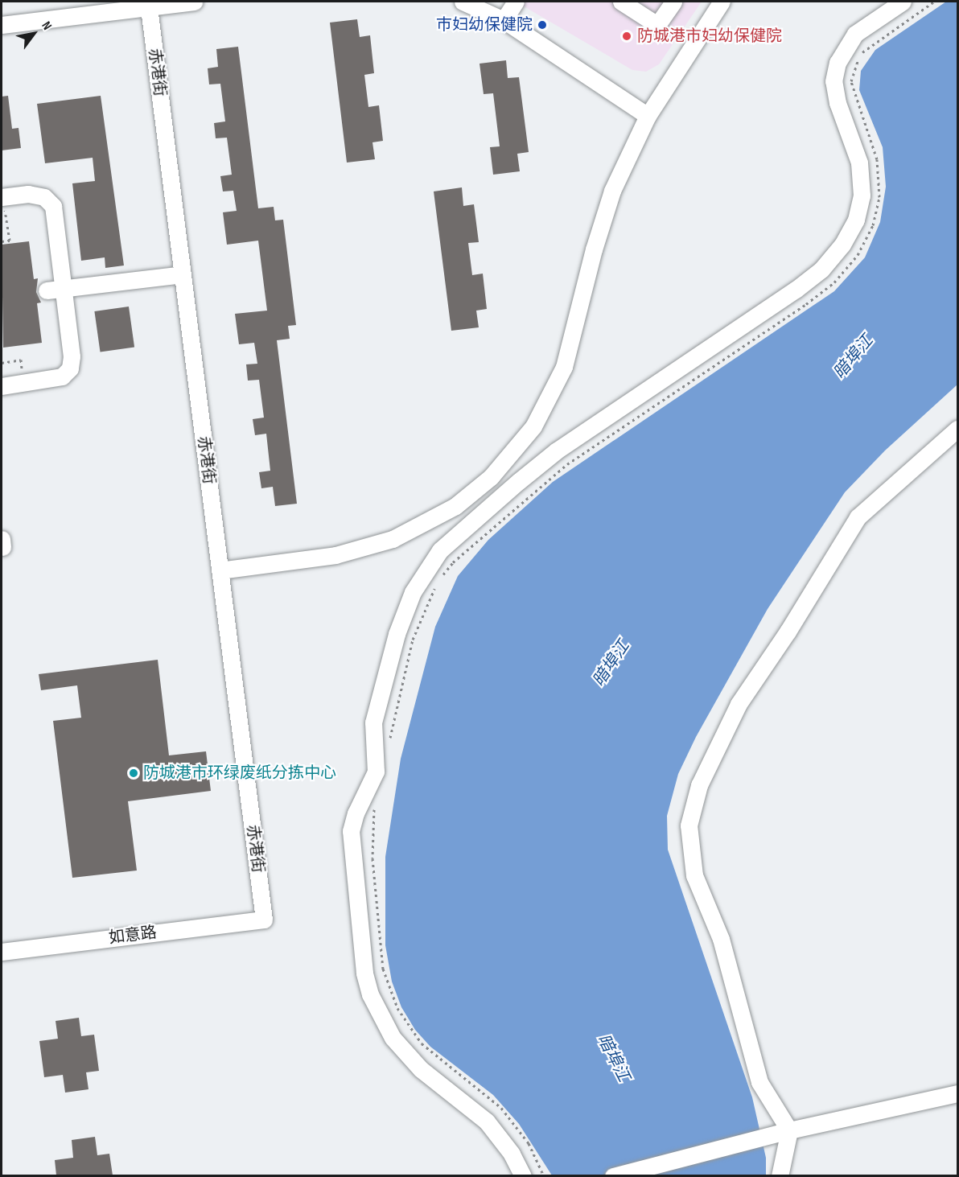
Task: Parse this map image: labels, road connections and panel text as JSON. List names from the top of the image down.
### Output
{
  "streets": {
    "street": ["赤港街", "如意路"]
  },
  "crossings": [
    ["赤港街", "如意路"]
  ],
  "water": ["暗埠江"],
  "places": ["巿妇幼保健院", "防城港市妇幼保健院", "防城港市环绿废纸分拣中心"],
  "north": "top right"
}
